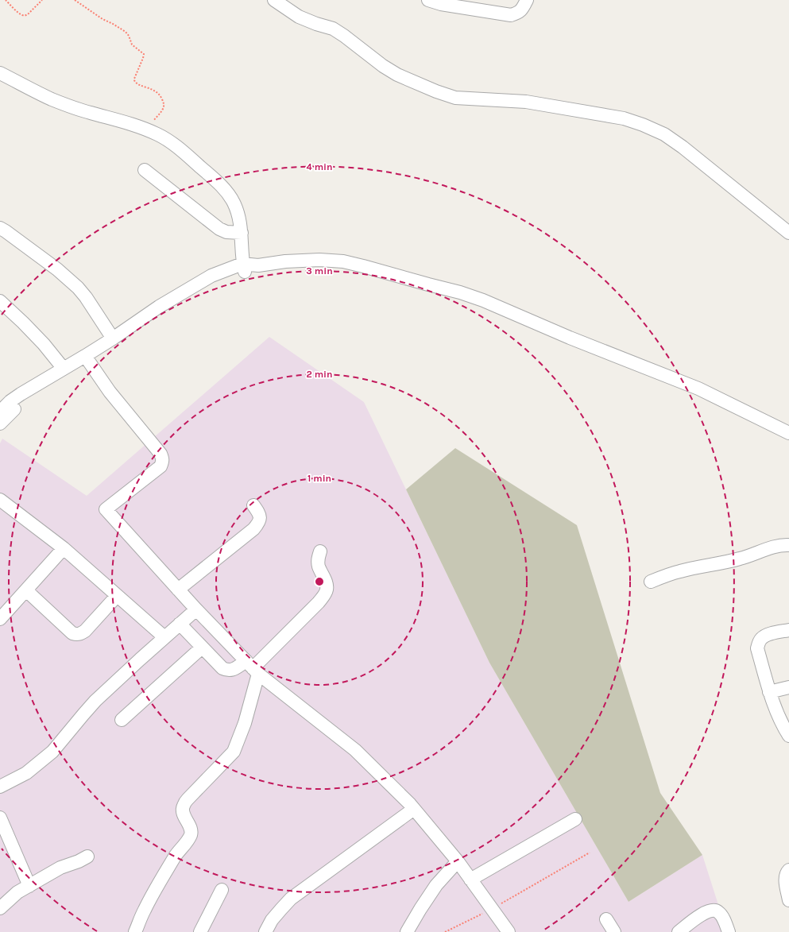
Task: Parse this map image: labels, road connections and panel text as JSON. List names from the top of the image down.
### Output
{
  "rings": [
    "4 min",
    "3 min",
    "2 min",
    "1 min"
  ]
}
